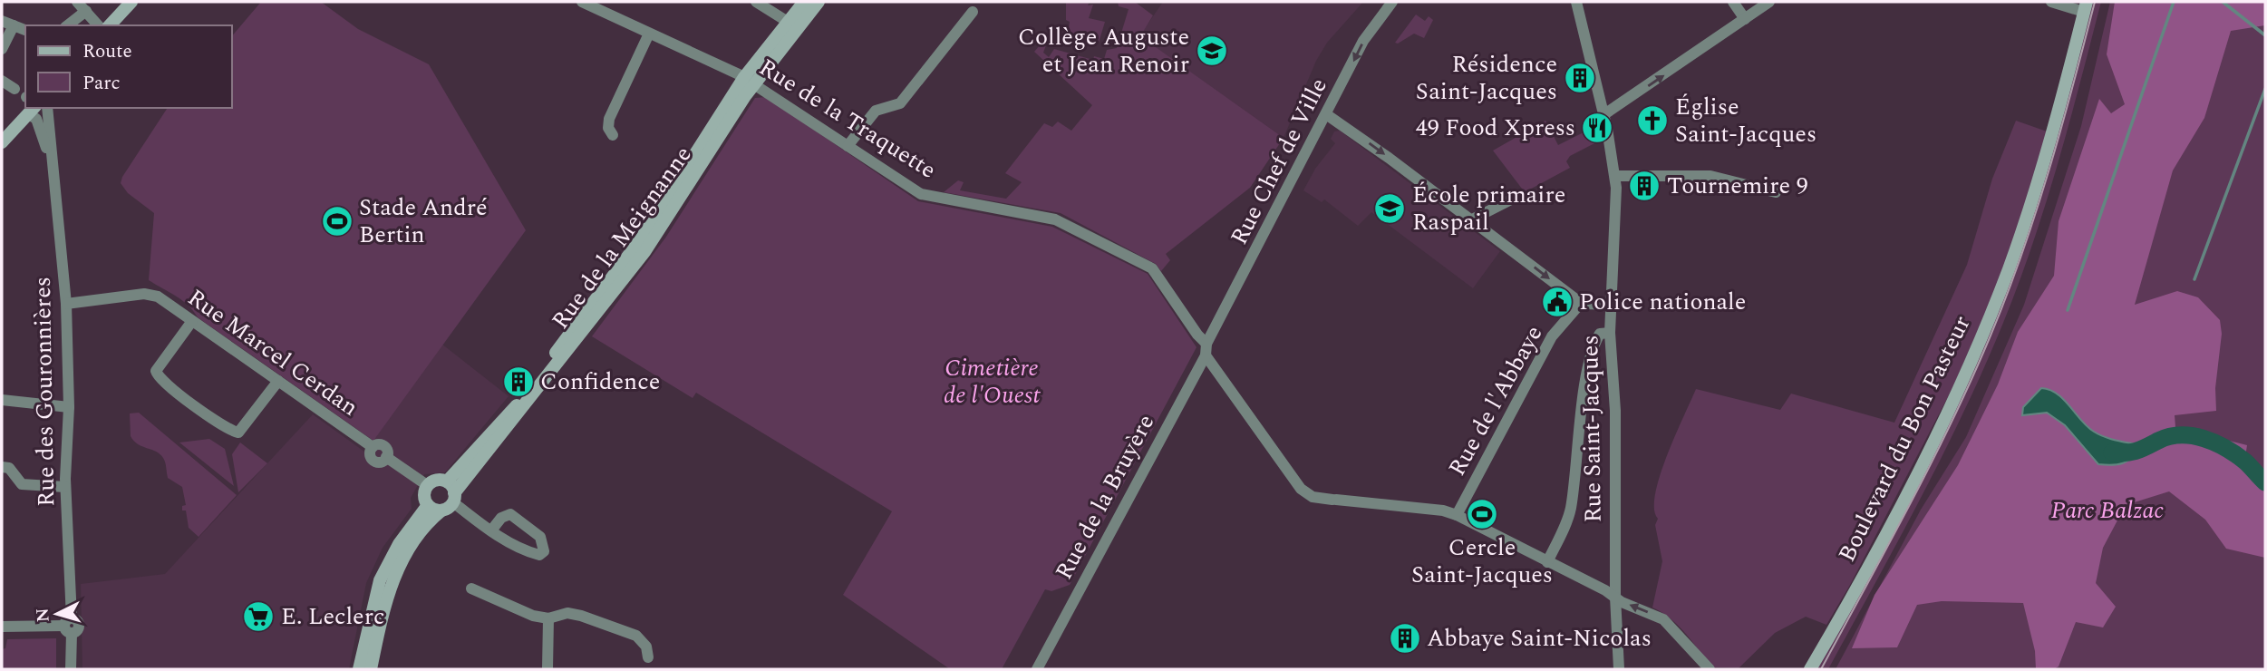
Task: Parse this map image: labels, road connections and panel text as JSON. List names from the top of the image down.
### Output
{
  "streets": {
    "main road": ["Rue de la Meignanne", "Boulevard du Bon Pasteur"],
    "street": [
      "Rue de la Traquette",
      "Rue Chef de Ville",
      "Rue Marcel Cerdan",
      "Rue des Gouronnières",
      "Rue de l'Abbaye",
      "Rue Saint-Jacques",
      "Rue de la Bruyère"
    ]
  },
  "crossings": [
    ["Rue de la Traquette", "Rue Chef de Ville"],
    ["Rue de la Traquette", "Rue de la Meignanne"],
    ["Rue de la Traquette", "Rue de l'Abbaye"],
    ["Rue de la Traquette", "Rue Saint-Jacques"],
    ["Rue de la Traquette", "Rue de la Bruyère"],
    ["Rue Chef de Ville", "Rue de la Bruyère"],
    ["Rue de la Meignanne", "Rue Marcel Cerdan"],
    ["Rue Marcel Cerdan", "Rue des Gouronnières"]
  ],
  "parks": ["Cimetière de l'Ouest", "Parc Balzac"],
  "places": {
    "school or university": ["Collège Auguste et Jean Renoir", "École primaire Raspail"],
    "building": [
      "Résidence Saint-Jacques",
      "Tournemire 9",
      "Confidence",
      "Abbaye Saint-Nicolas"
    ],
    "church": ["Église Saint-Jacques"],
    "restaurant": ["49 Food Xpress"],
    "sports": ["Stade André Bertin", "Cercle Saint-Jacques"],
    "public building": ["Police nationale"],
    "supermarket": ["E. Leclerc"]
  },
  "legend": ["Route", "Parc"],
  "north": "left"
}
